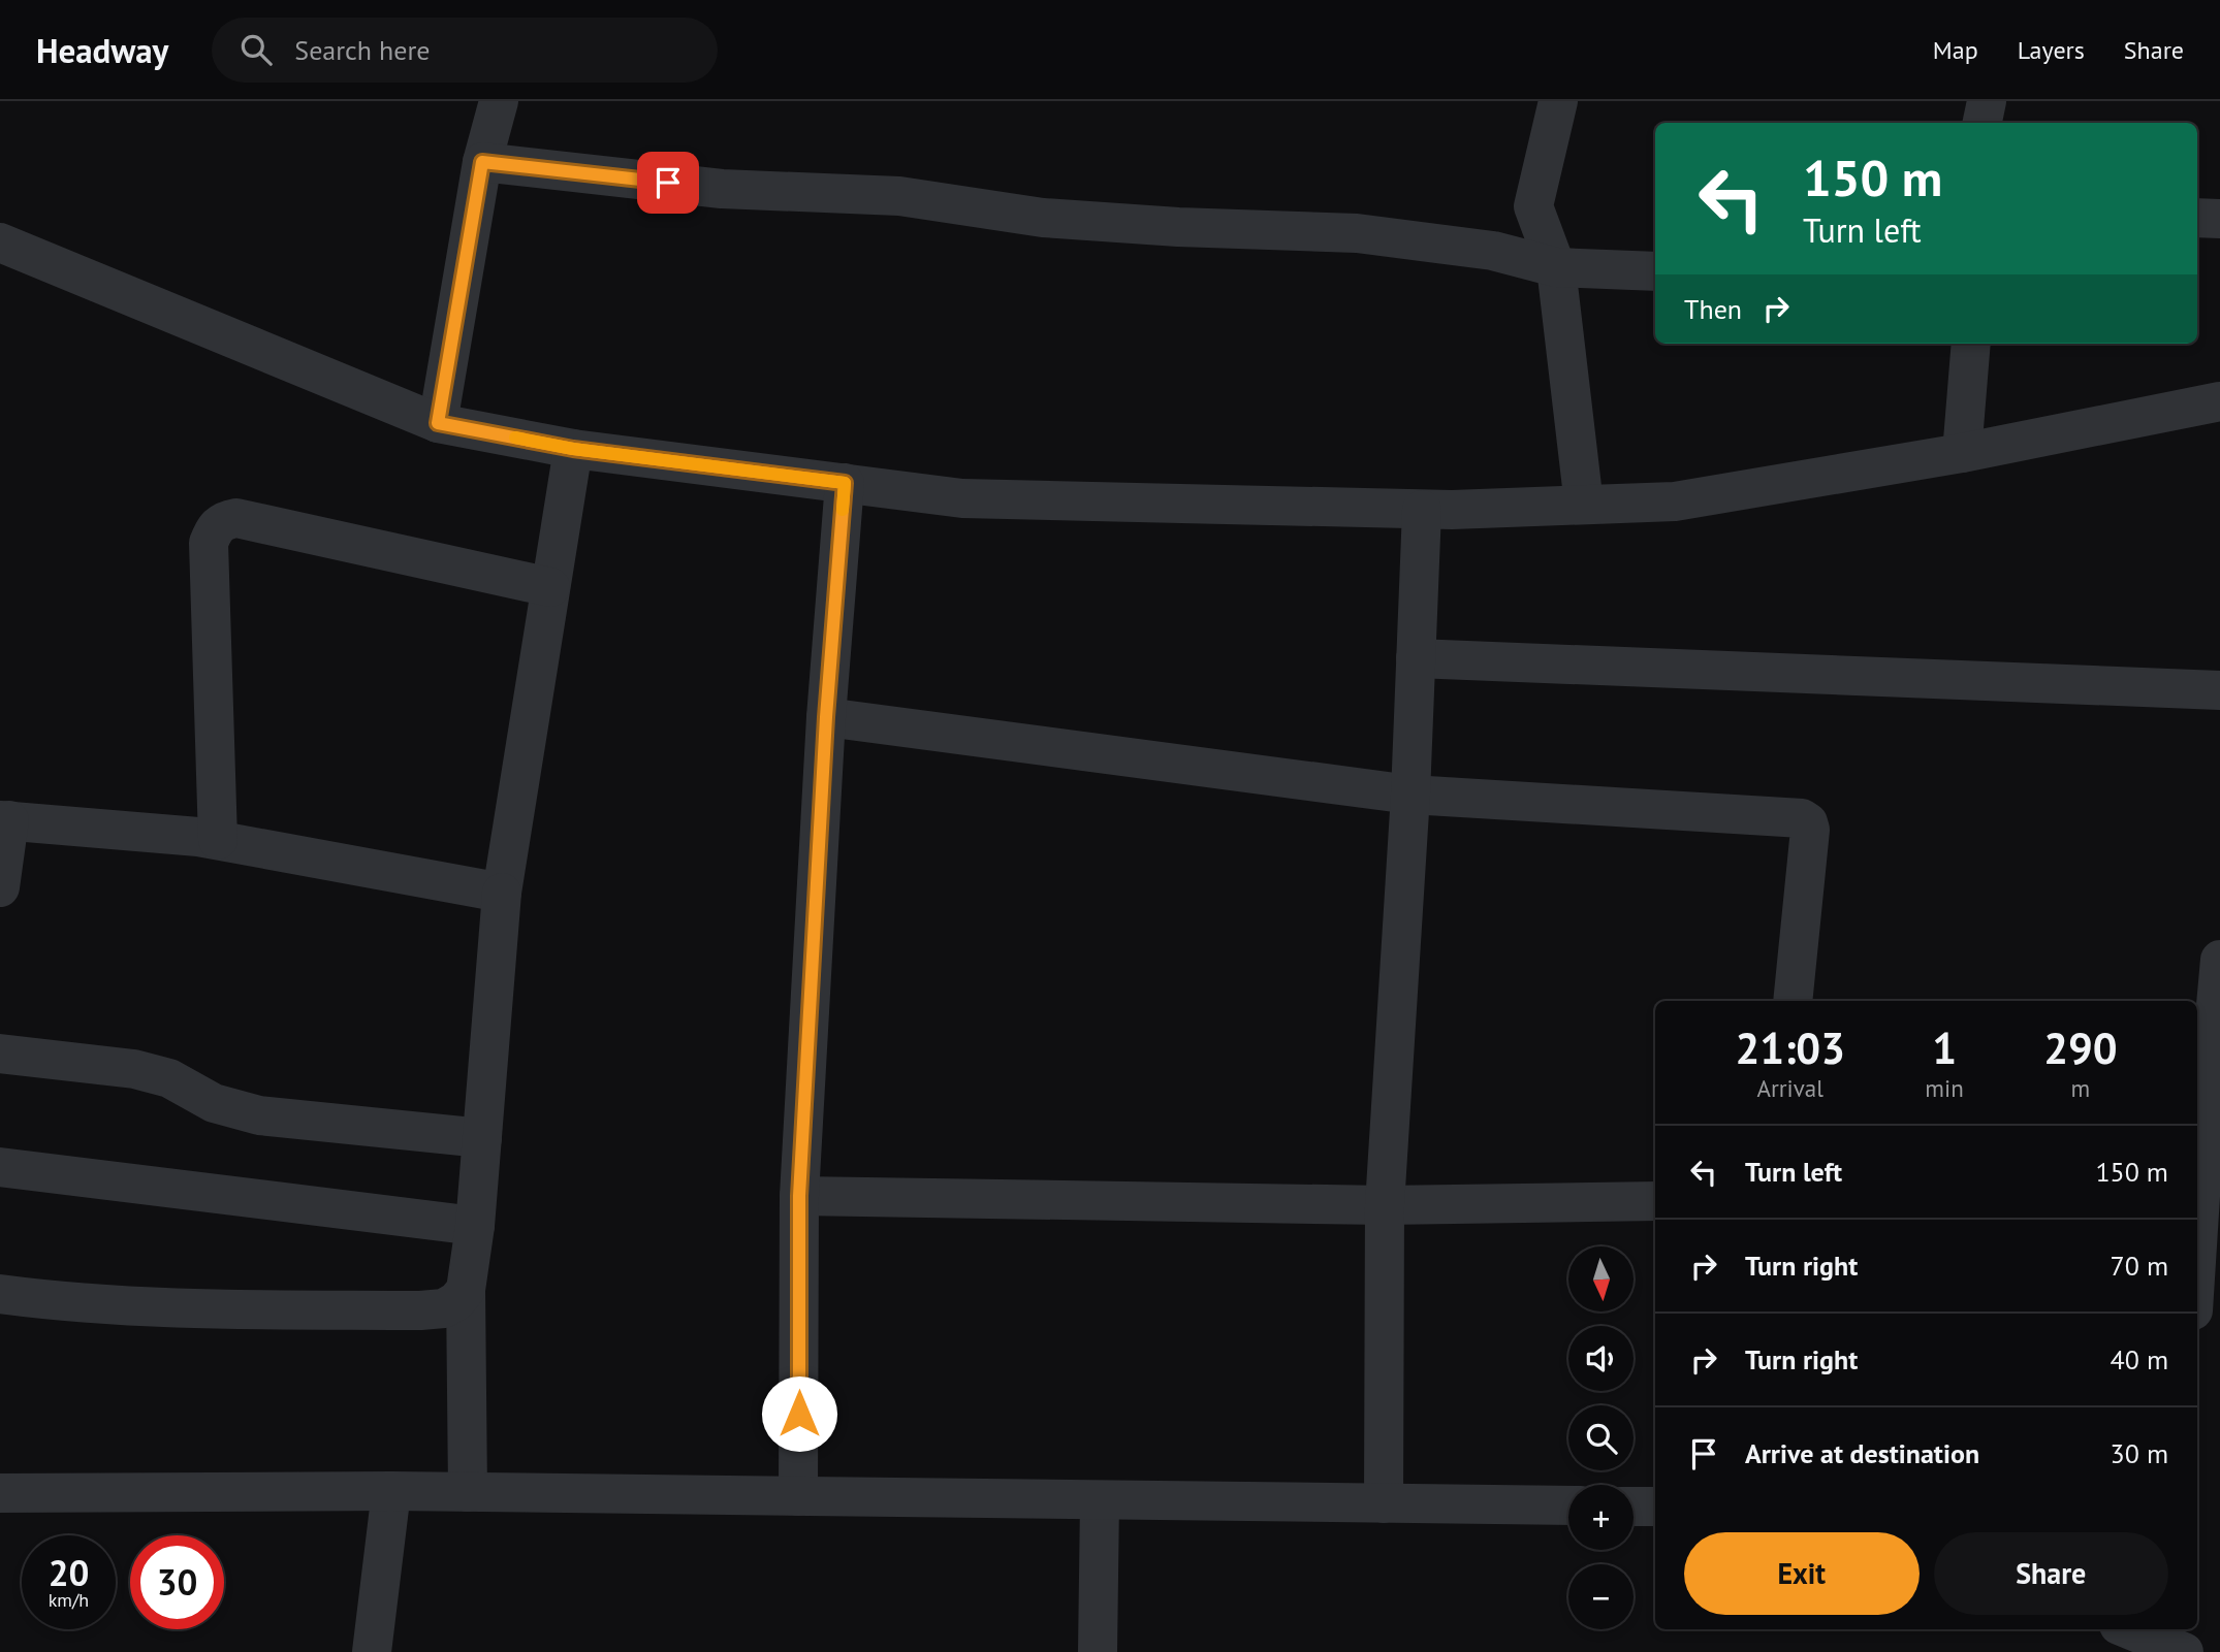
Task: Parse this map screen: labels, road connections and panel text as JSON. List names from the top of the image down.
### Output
{
  "north": "bottom",
  "page": {
    "header": "Headway",
    "search": "Search here",
    "nav": ["Map", "Layers", "Share"],
    "turn": ["150 m", "Turn left"],
    "then": "Then",
    "eta": [
      "21:03",
      "Arrival",
      "1",
      "min",
      "290",
      "m"
    ],
    "list": [
      {
        "name": "Turn left",
        "value": "150 m"
      },
      {
        "name": "Turn right",
        "value": "70 m"
      },
      {
        "name": "Turn right",
        "value": "40 m"
      },
      {
        "name": "Arrive at destination",
        "value": "30 m"
      }
    ],
    "map_buttons": ["+", "−"],
    "buttons": ["Exit", "Share"],
    "speed": "20 km/h",
    "limit": "30"
  }
}
